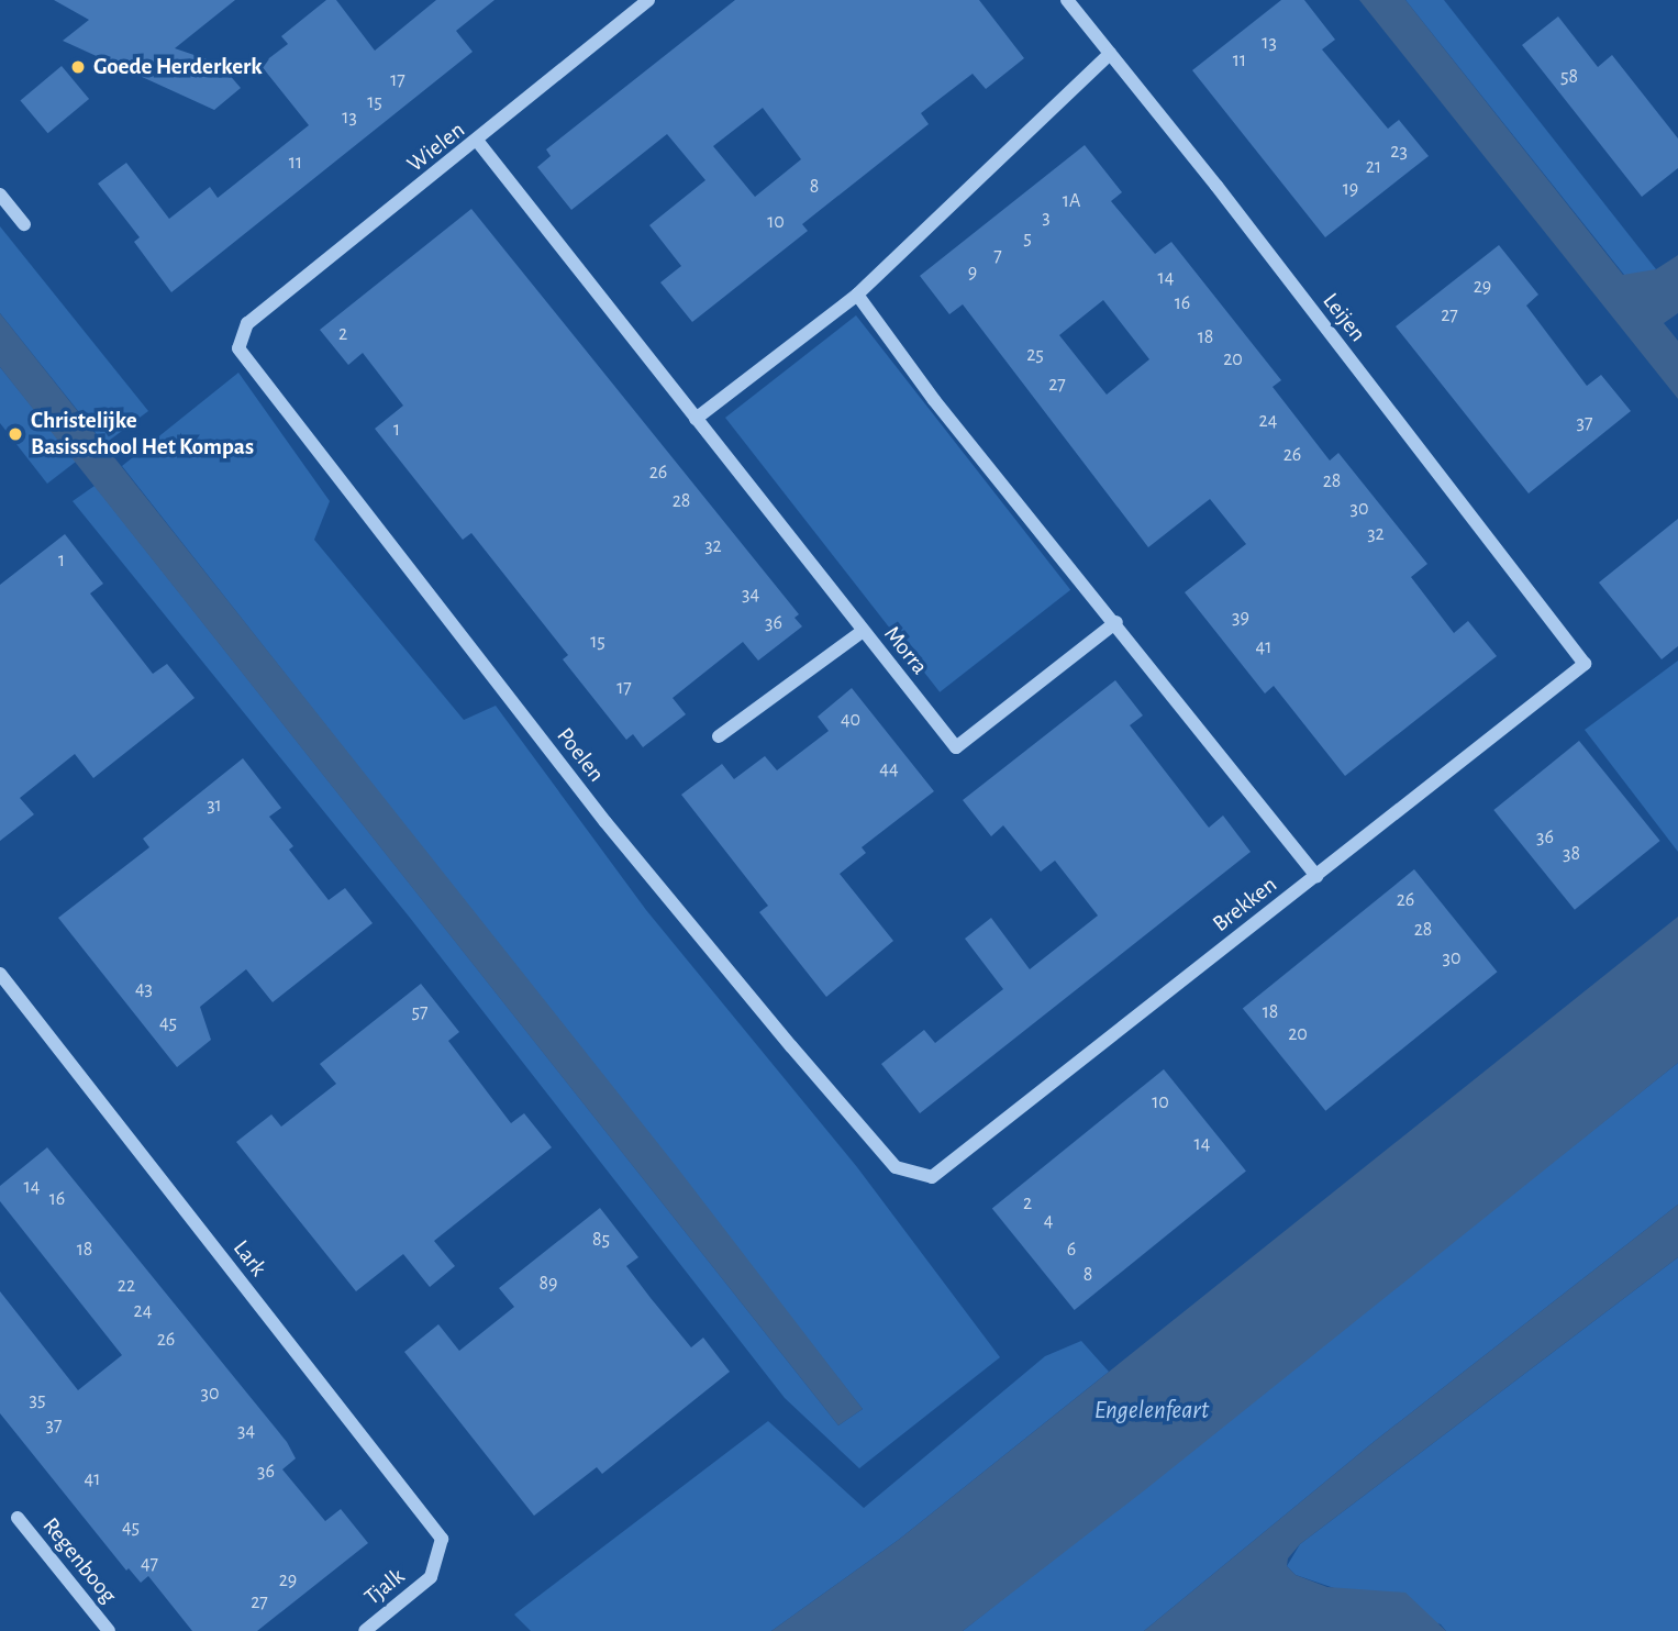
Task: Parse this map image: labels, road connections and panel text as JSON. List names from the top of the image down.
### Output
{
  "streets": {
    "street": [
      "Wielen",
      "Leijen",
      "Morra",
      "Poelen",
      "Brekken",
      "Lark",
      "Regenboog",
      "Tjalk"
    ]
  },
  "crossings": [
    ["Wielen", "Morra"],
    ["Wielen", "Poelen"],
    ["Leijen", "Brekken"],
    ["Poelen", "Brekken"],
    ["Lark", "Tjalk"]
  ],
  "water": ["Engelenfeart"],
  "places": ["Goede Herderkerk", "Christelijke Basisschool Het Kompas"],
  "house_numbers": [
    "13",
    "11",
    "58",
    "17",
    "15",
    "13",
    "23",
    "11",
    "21",
    "8",
    "19",
    "1A",
    "3",
    "10",
    "5",
    "7",
    "9",
    "14",
    "29",
    "16",
    "27",
    "2",
    "18",
    "25",
    "20",
    "27",
    "24",
    "37",
    "1",
    "26",
    "26",
    "28",
    "28",
    "30",
    "32",
    "32",
    "1",
    "34",
    "39",
    "36",
    "15",
    "41",
    "17",
    "40",
    "44",
    "31",
    "36",
    "38",
    "26",
    "28",
    "30",
    "43",
    "57",
    "18",
    "45",
    "20",
    "10",
    "14",
    "14",
    "16",
    "2",
    "4",
    "85",
    "18",
    "6",
    "8",
    "89",
    "22",
    "24",
    "26",
    "30",
    "35",
    "37",
    "34",
    "36",
    "41",
    "45",
    "47",
    "29",
    "27"
  ]
}
